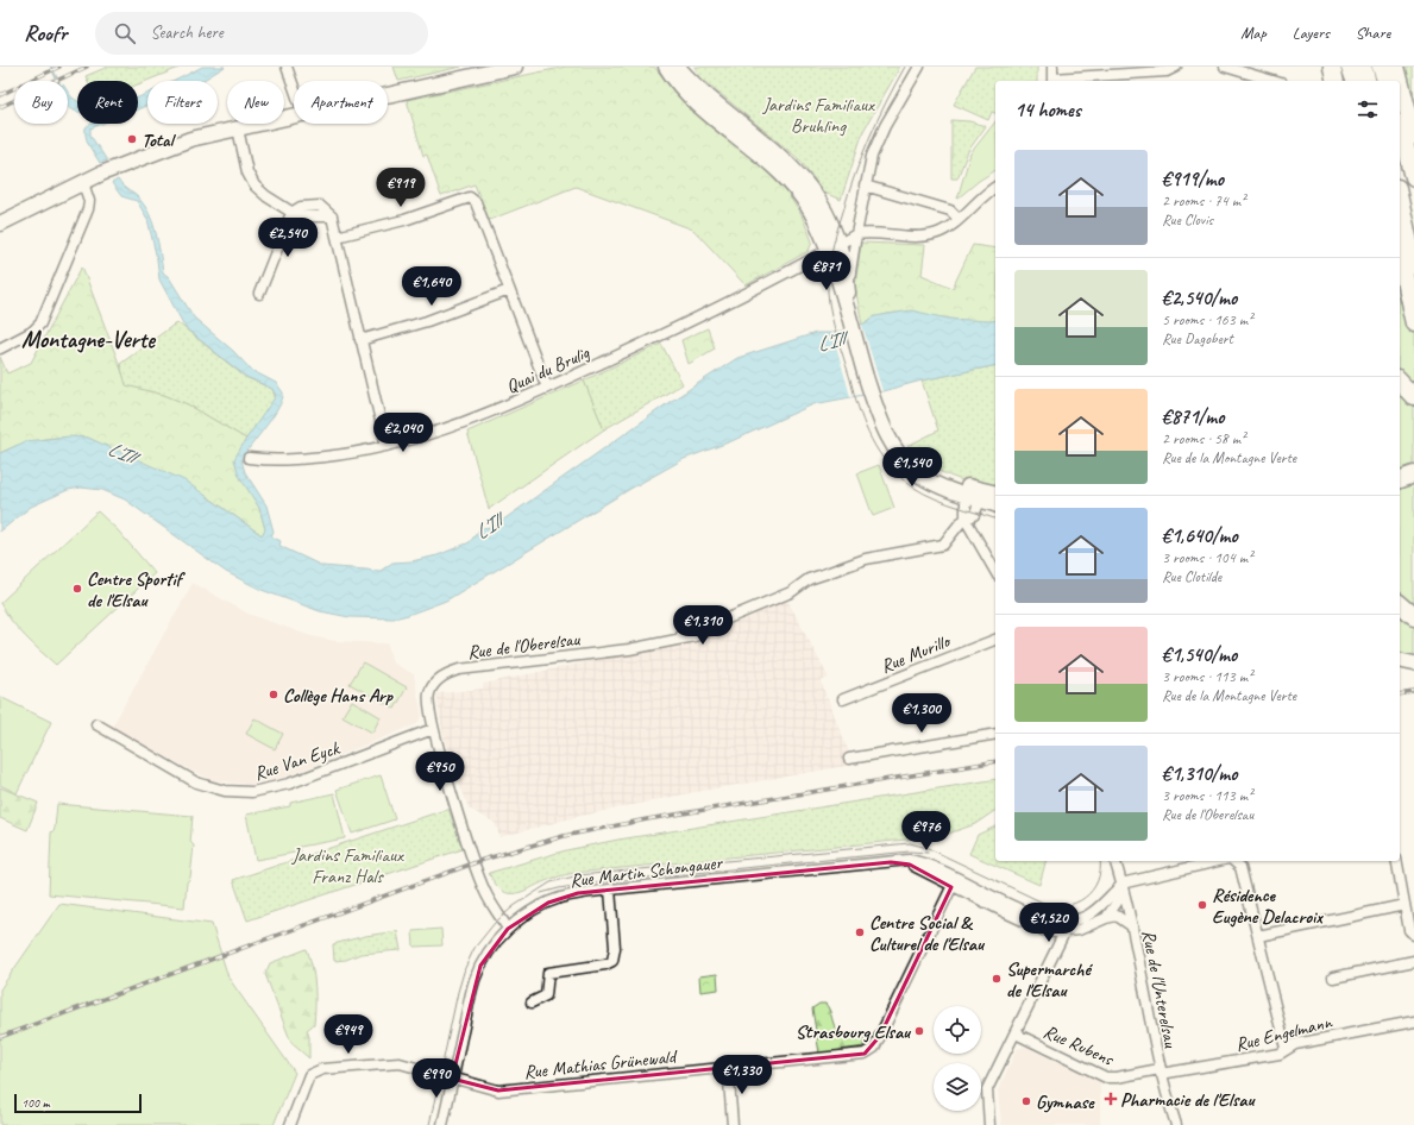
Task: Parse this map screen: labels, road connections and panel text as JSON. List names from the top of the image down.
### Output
{
  "streets": {
    "street": [
      "Quai du Brulig",
      "Rue de l'Oberelsau",
      "Rue Murillo",
      "Rue Van Eyck",
      "Rue Martin Schongauer",
      "Rue de l'Unterelsau",
      "Rue Engelmann",
      "Rue Rubens",
      "Rue Mathias Grünewald"
    ]
  },
  "crossings": [
    ["Rue de l'Oberelsau", "Rue Van Eyck"],
    ["Rue Martin Schongauer", "Rue de l'Unterelsau"],
    ["Rue Martin Schongauer", "Rue Mathias Grünewald"],
    ["Rue de l'Unterelsau", "Rue Engelmann"],
    ["Rue de l'Unterelsau", "Rue Rubens"],
    ["Rue Engelmann", "Rue Rubens"]
  ],
  "districts": ["Montagne-Verte"],
  "water": ["L'Ill"],
  "parks": ["Jardins Familiaux Bruhling", "Jardins Familiaux Franz Hals"],
  "places": {
    "other": [
      "Total",
      "Centre Sportif de l'Elsau",
      "Collège Hans Arp",
      "Résidence Eugène Delacroix",
      "Centre Social & Culturel de l'Elsau",
      "Supermarché de l'Elsau",
      "Strasbourg Elsau",
      "Gymnase"
    ],
    "health": ["Pharmacie de l'Elsau"]
  },
  "scale_bar": "100 m",
  "page": {
    "header": "Roofr",
    "search": "Search here",
    "nav": ["Map", "Layers", "Share"],
    "chip": [
      "Buy",
      "Rent",
      "Filters",
      "New",
      "Apartment"
    ],
    "heading": "14 homes",
    "list": [
      {
        "name": "€919/mo",
        "note": "2 rooms · 74 m² · Rue Clovis"
      },
      {
        "name": "€2,540/mo",
        "note": "5 rooms · 163 m² · Rue Dagobert"
      },
      {
        "name": "€871/mo",
        "note": "2 rooms · 58 m² · Rue de la Montagne Verte"
      },
      {
        "name": "€1,640/mo",
        "note": "3 rooms · 104 m² · Rue Clotilde"
      },
      {
        "name": "€1,540/mo",
        "note": "3 rooms · 113 m² · Rue de la Montagne Verte"
      },
      {
        "name": "€1,310/mo",
        "note": "3 rooms · 113 m² · Rue de l'Oberelsau"
      }
    ],
    "price": [
      "€919",
      "€2,540",
      "€871",
      "€1,640",
      "€2,040",
      "€1,540",
      "€1,310",
      "€1,300",
      "€950",
      "€976",
      "€1,520",
      "€949",
      "€1,330",
      "€990"
    ],
    "scale": "100 m"
  }
}
